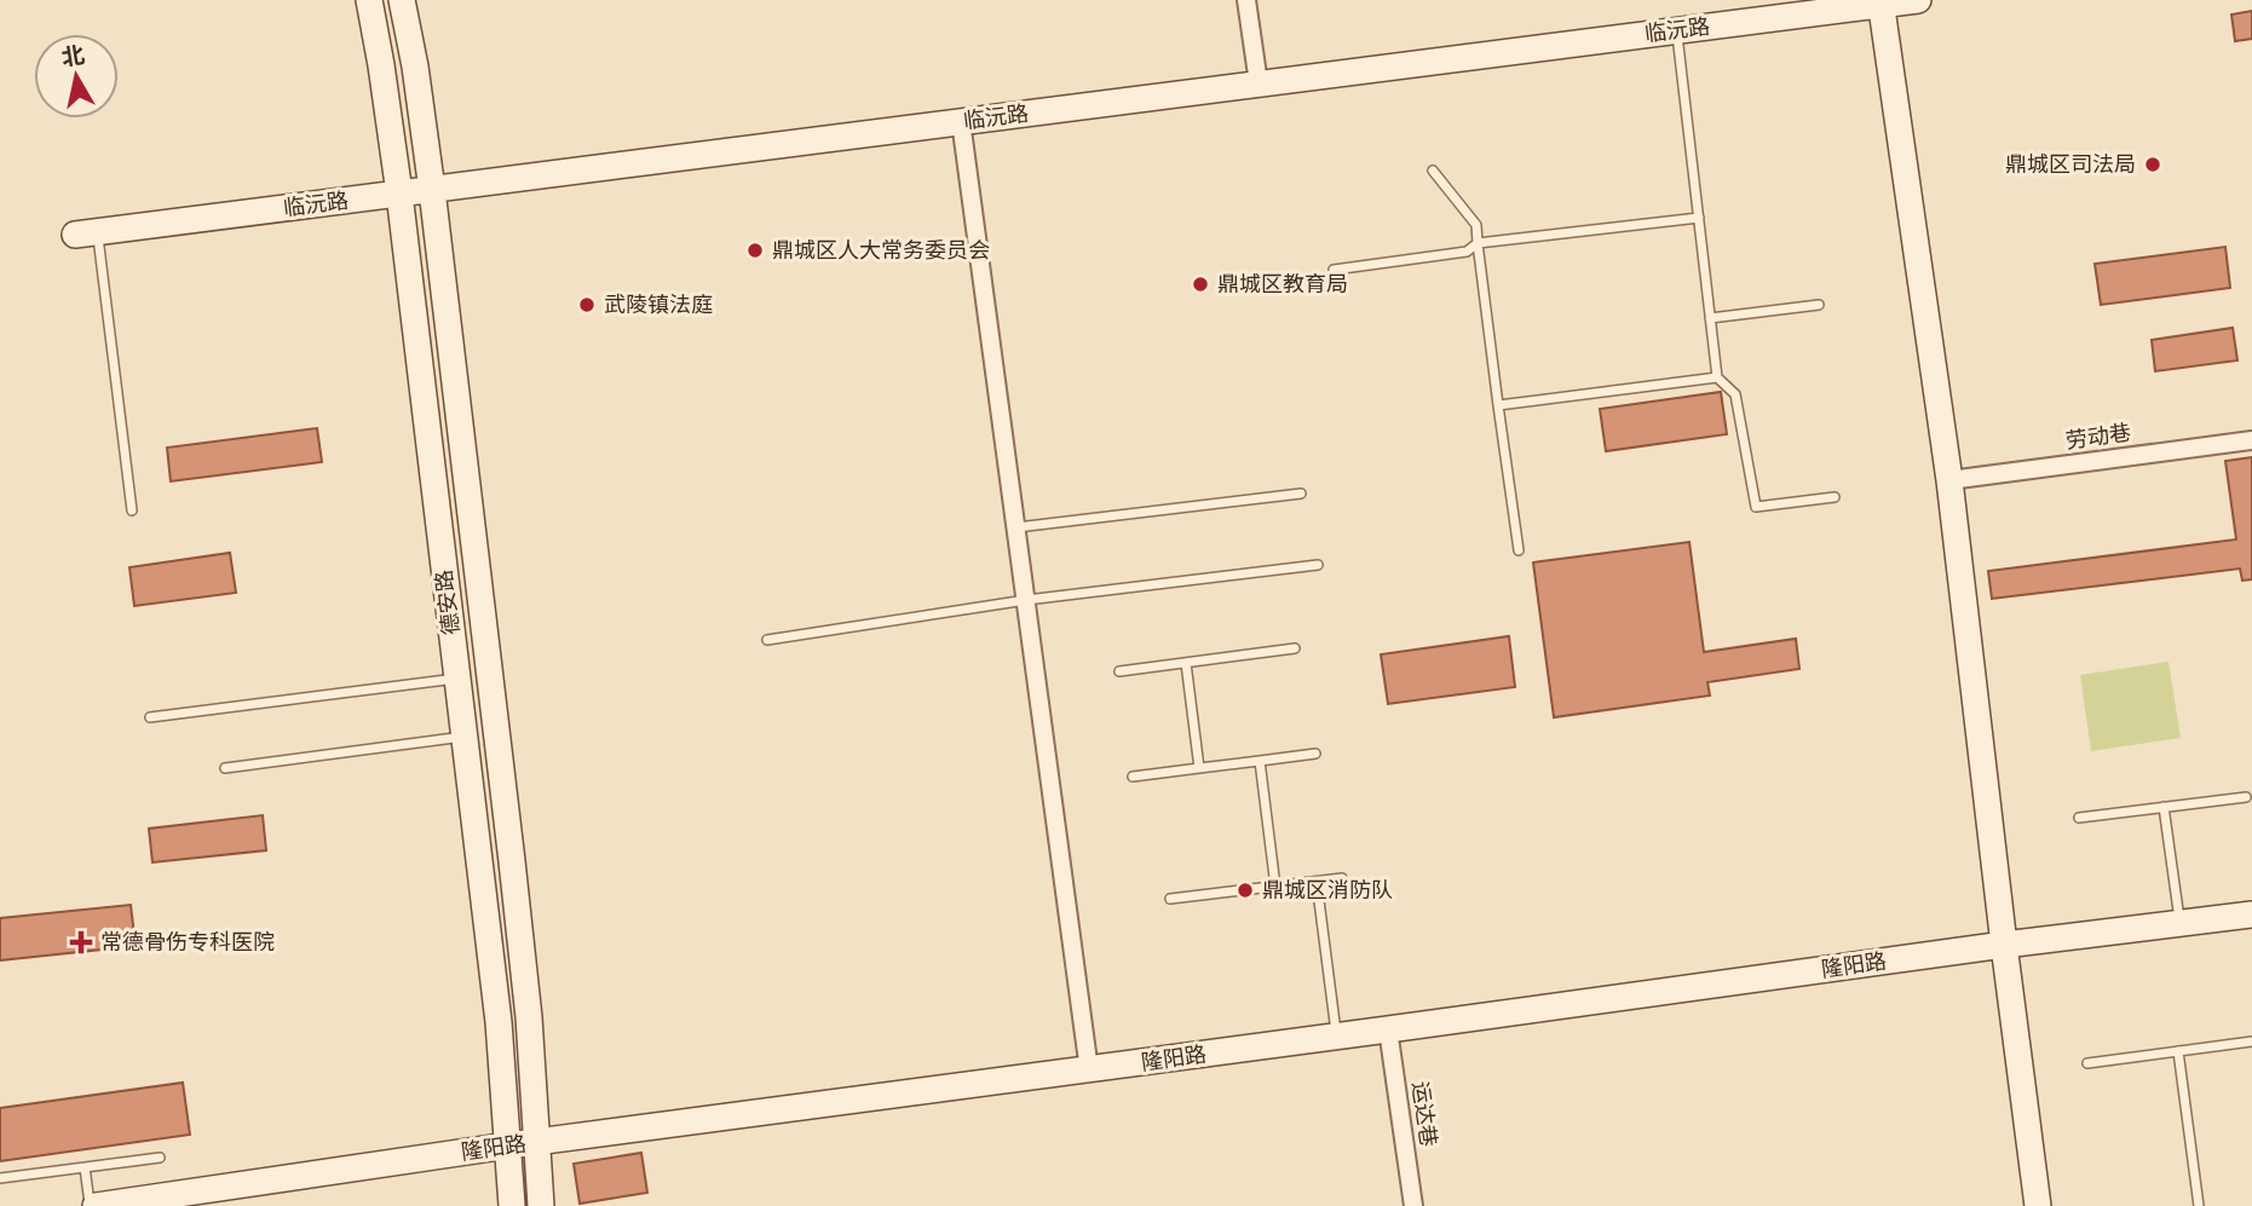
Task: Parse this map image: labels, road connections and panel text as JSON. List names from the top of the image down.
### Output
{
  "streets": {
    "street": [
      "临沅路",
      "劳动巷",
      "德安路",
      "隆阳路",
      "运达巷"
    ]
  },
  "crossings": [
    ["临沅路", "德安路"],
    ["德安路", "隆阳路"],
    ["隆阳路", "运达巷"]
  ],
  "places": {
    "other": [
      "鼎城区司法局",
      "鼎城区人大常务委员会",
      "鼎城区教育局",
      "武陵镇法庭",
      "鼎城区消防队"
    ],
    "health": ["常德骨伤专科医院"]
  },
  "north": "top"
}
